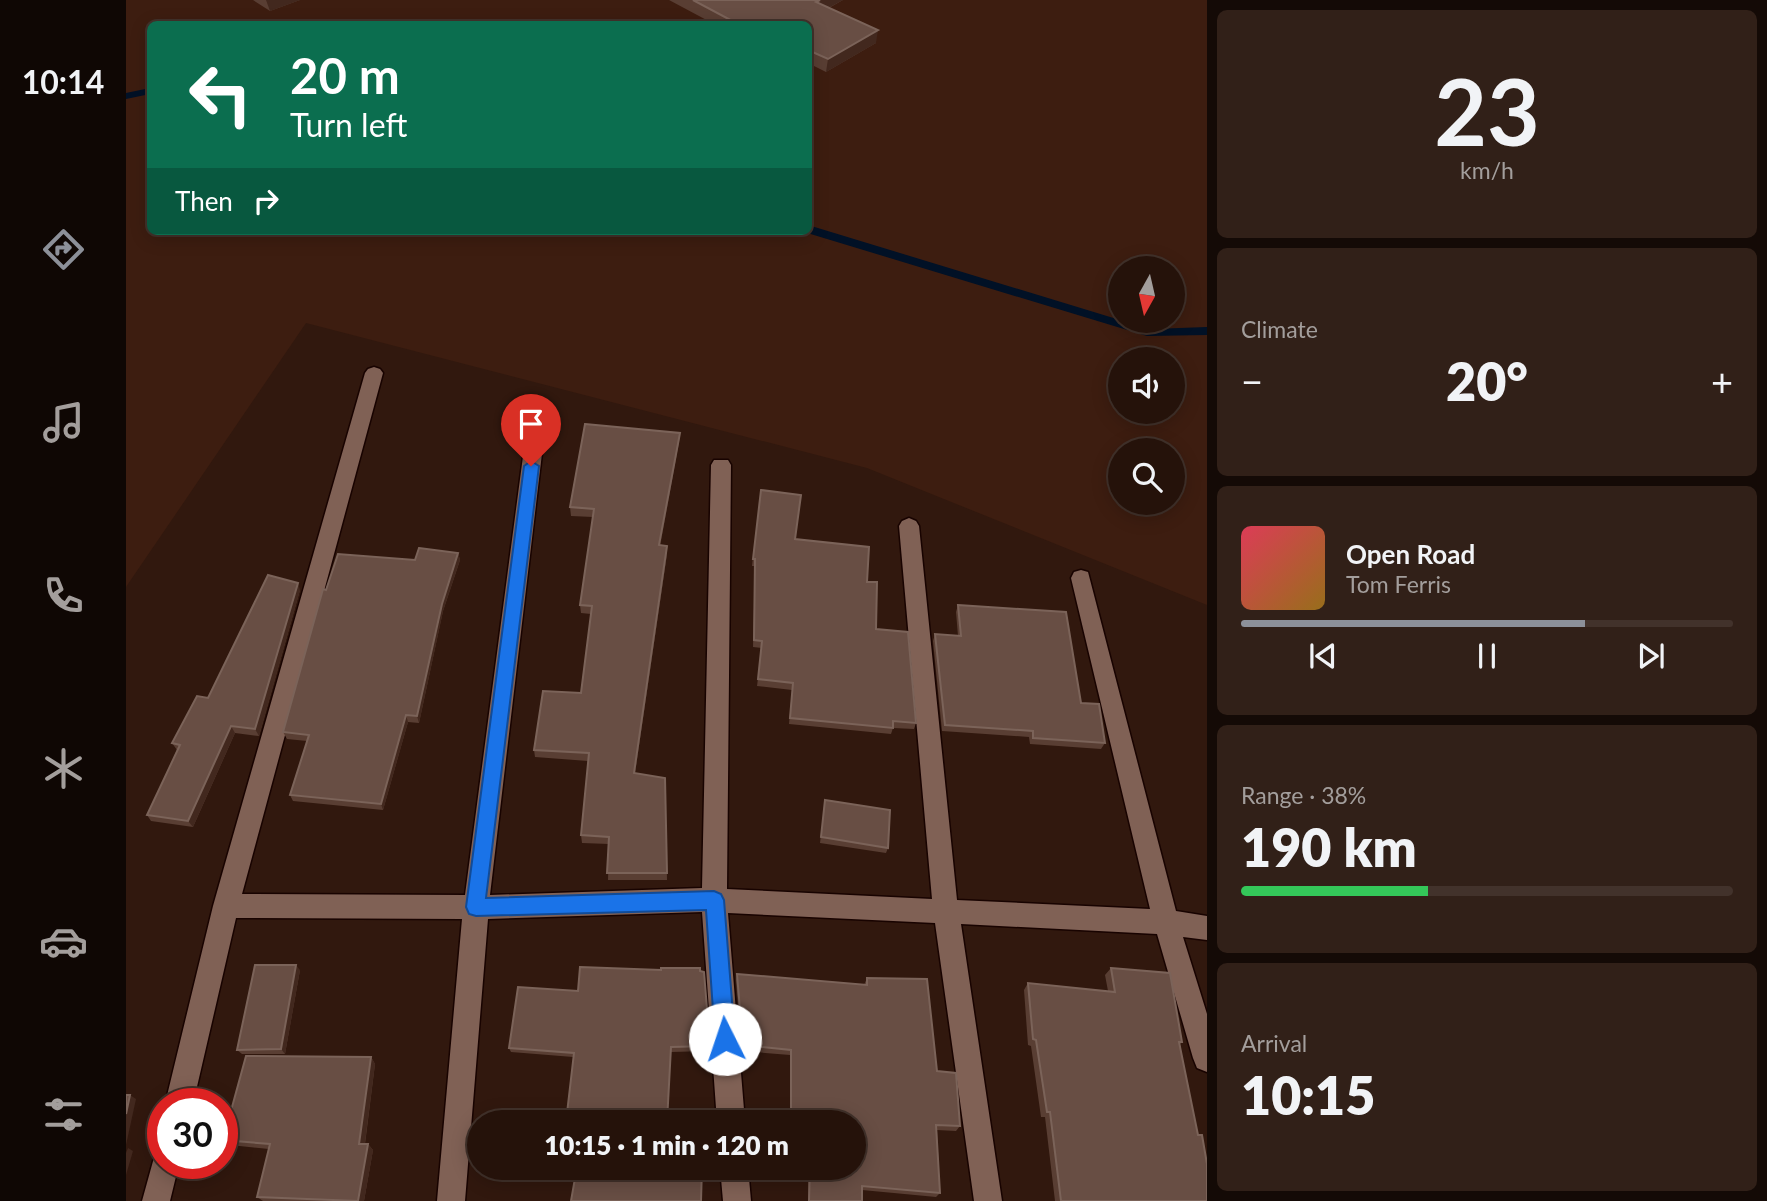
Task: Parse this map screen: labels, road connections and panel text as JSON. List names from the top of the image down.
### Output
{
  "north": "bottom",
  "page": {
    "tabs": "10:14",
    "tile": [
      ["23", "km/h"],
      "Climate",
      ["Range · 38%", "190 km"],
      ["Arrival", "10:15"]
    ],
    "turn": ["20 m", "Turn left"],
    "then": "Then",
    "heat": ["−", "20°", "+"],
    "song": ["Open Road", "Tom Ferris"],
    "limit": "30",
    "trip": "10:15 · 1 min · 120 m"
  }
}
